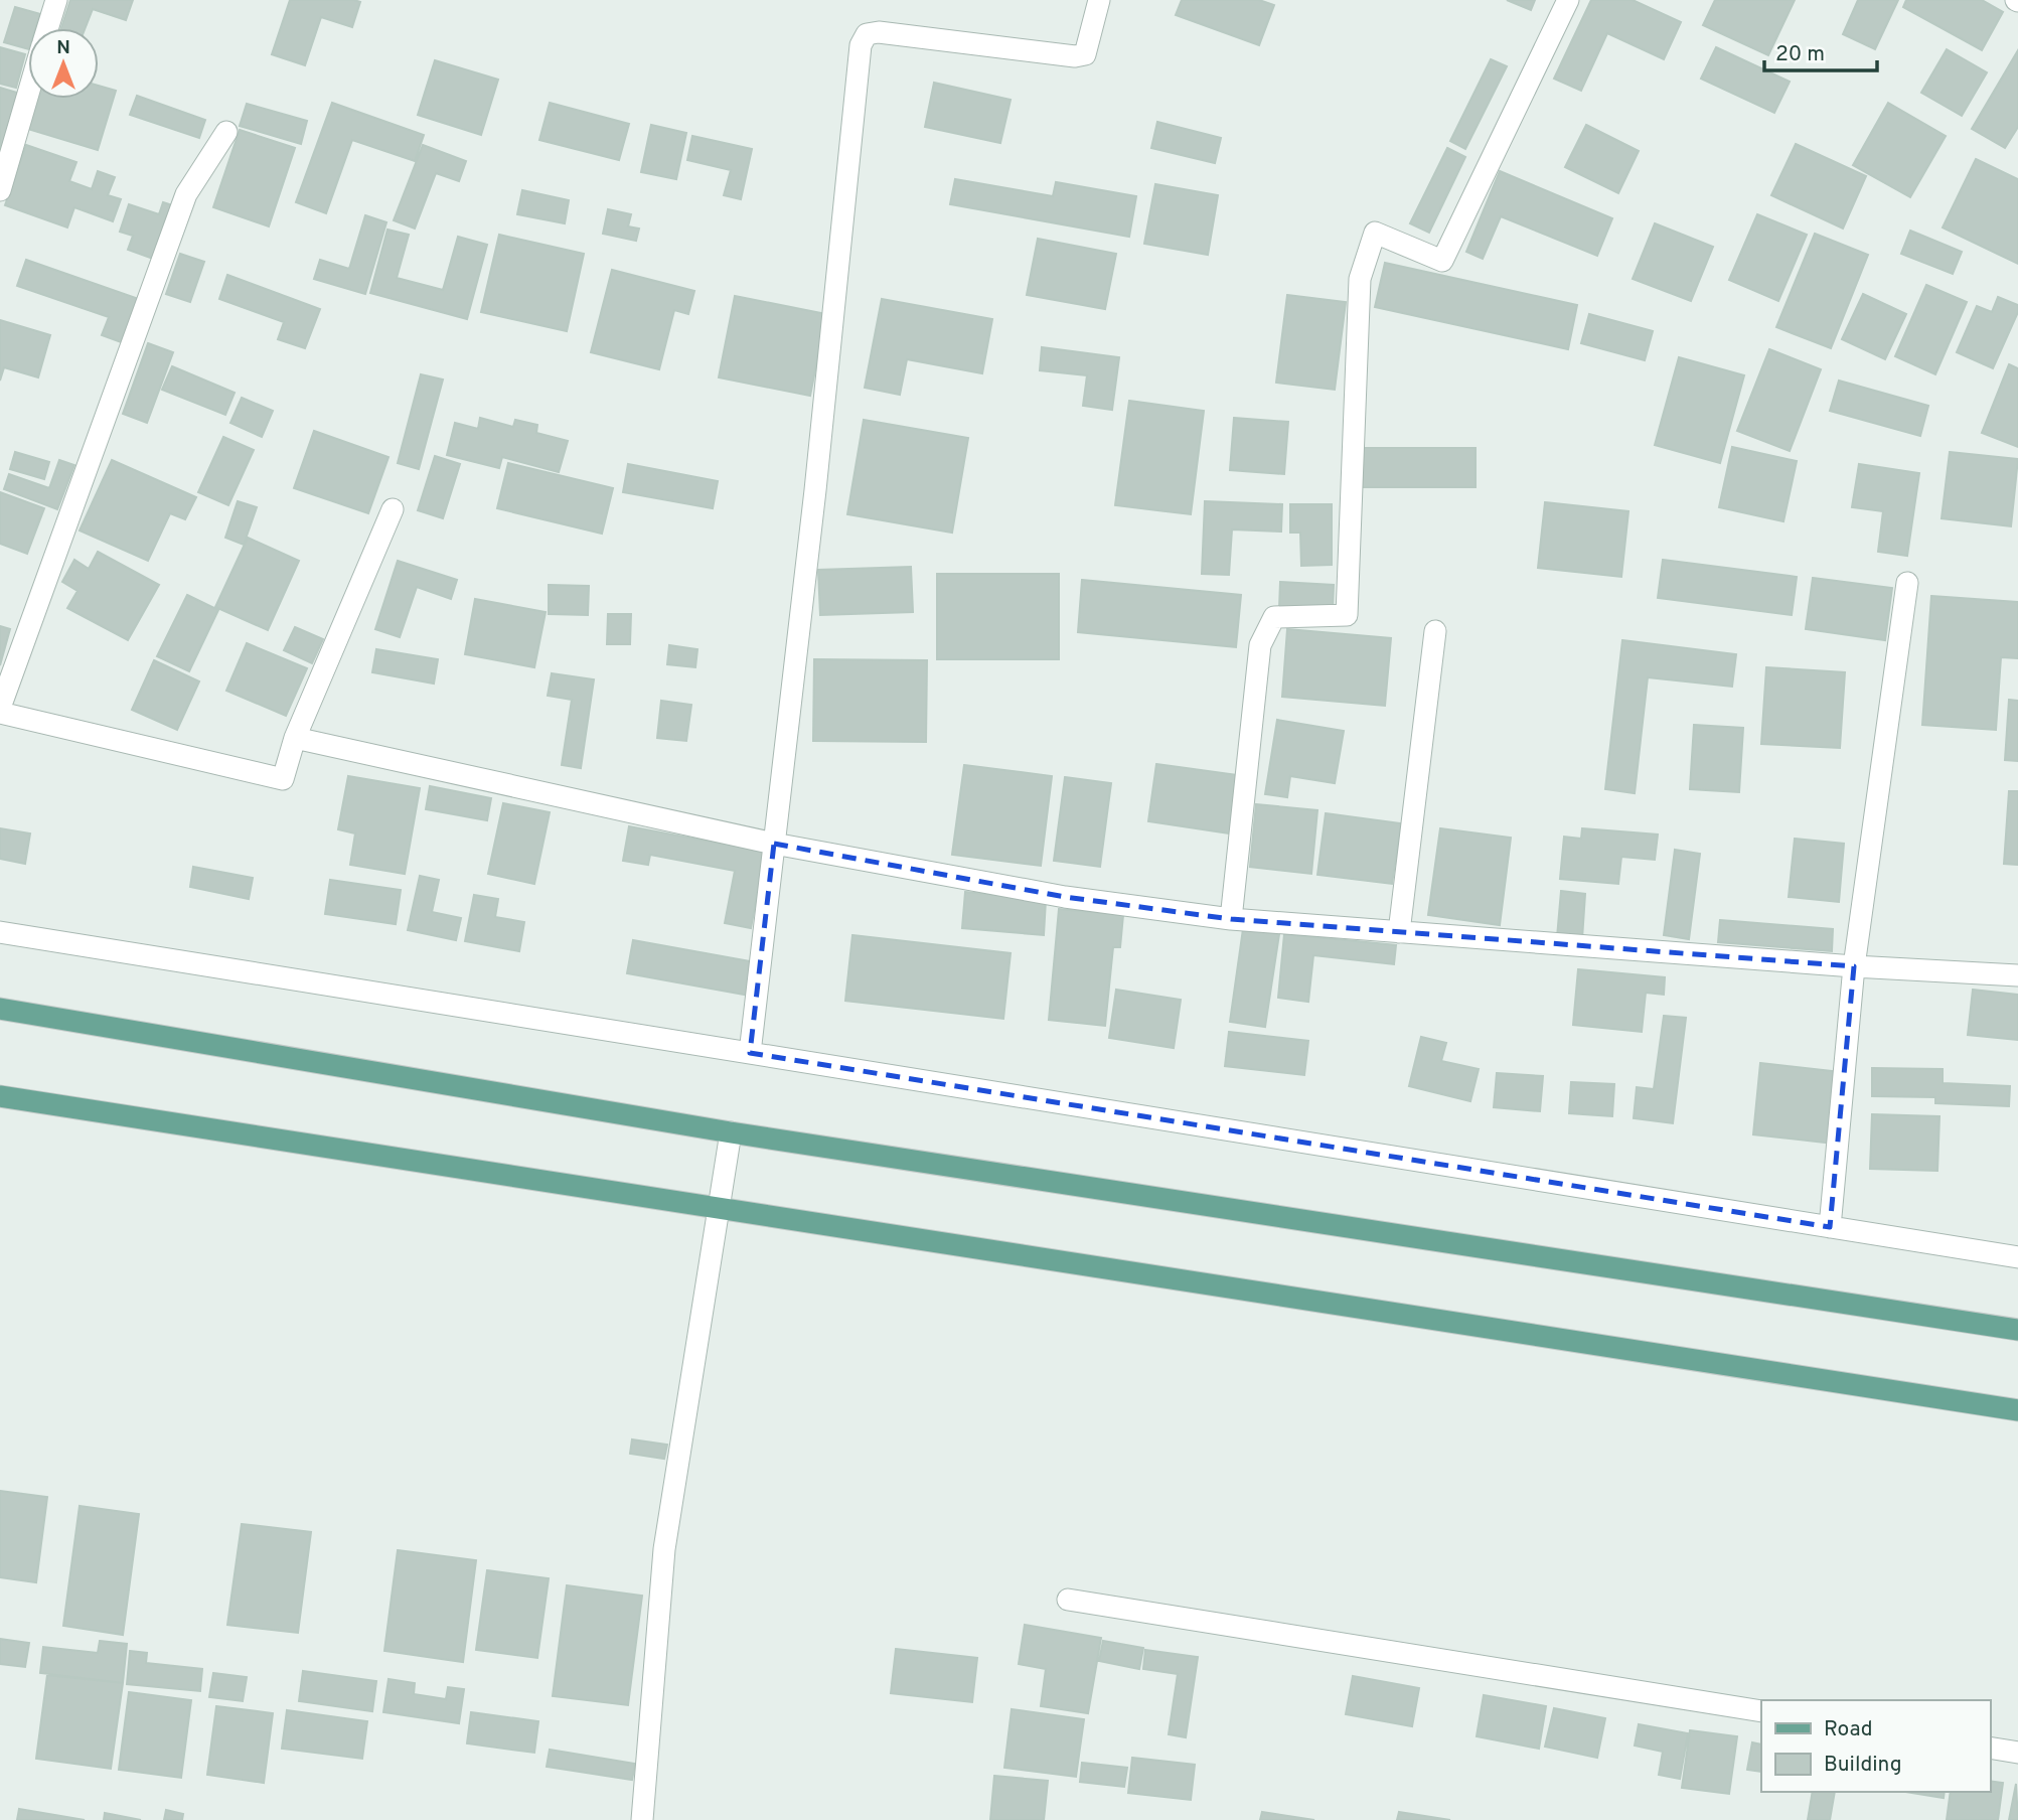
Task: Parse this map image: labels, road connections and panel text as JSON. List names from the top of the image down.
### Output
{
  "legend": ["Road", "Building"],
  "scale_bar": "20 m",
  "north": "top"
}
